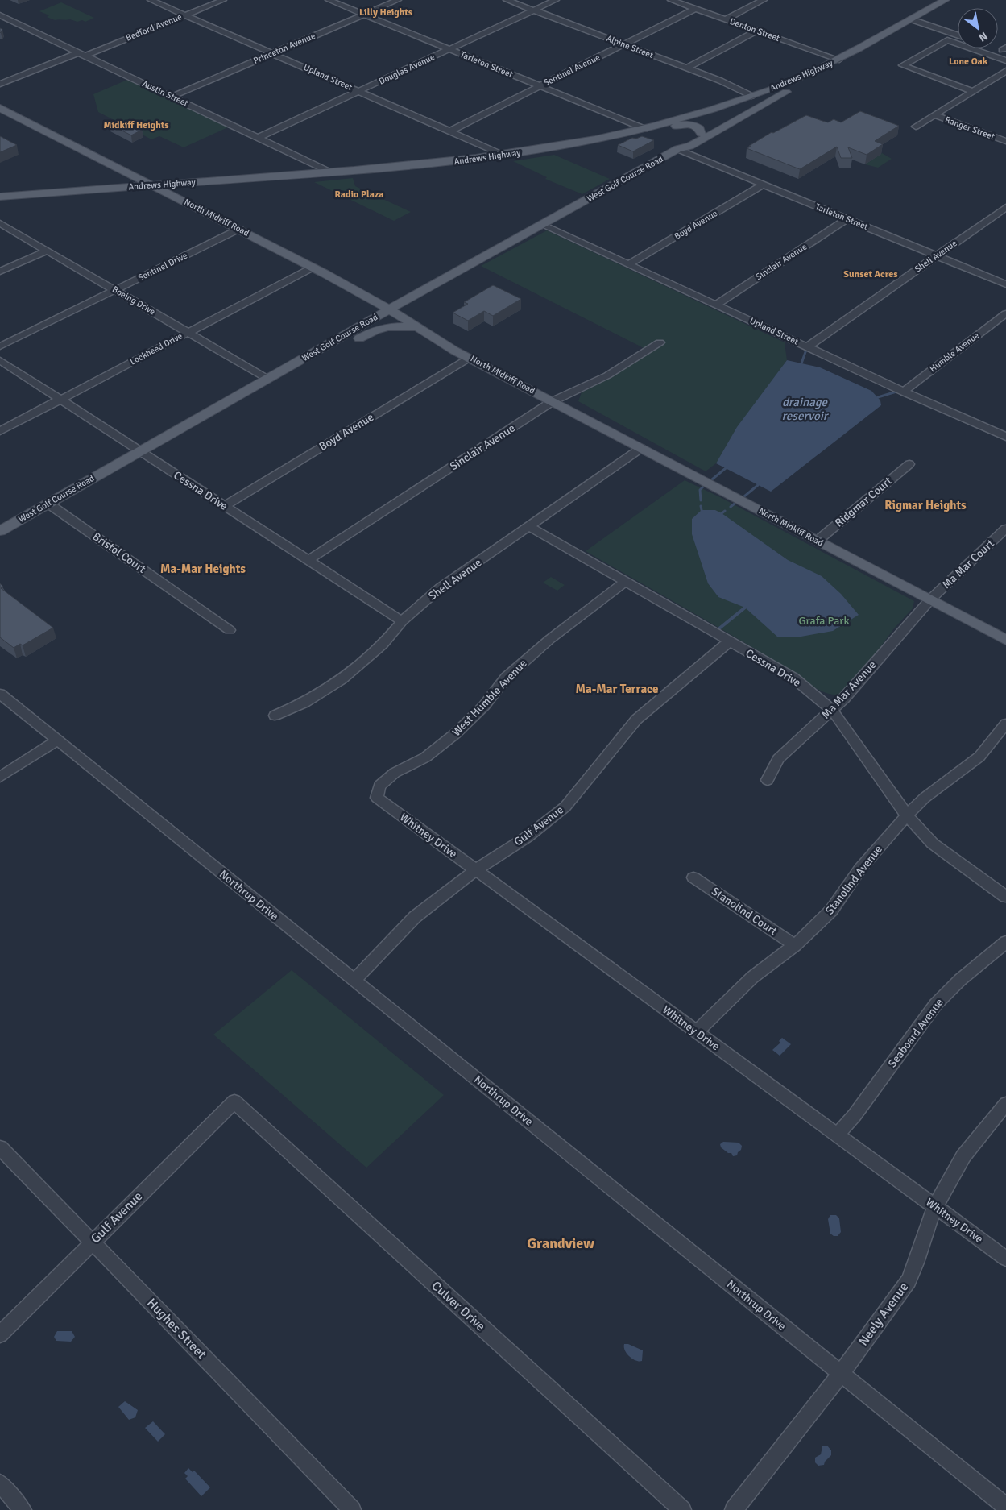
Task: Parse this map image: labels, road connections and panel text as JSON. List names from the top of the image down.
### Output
{
  "streets": {
    "main road": ["Andrews Highway", "West Golf Course Road", "North Midkiff Road"],
    "street": [
      "Bedford Avenue",
      "Denton Street",
      "Alpine Street",
      "Princeton Avenue",
      "Tarleton Street",
      "Douglas Avenue",
      "Sentinel Avenue",
      "Upland Street",
      "Austin Street",
      "Ranger Street",
      "Boyd Avenue",
      "Shell Avenue",
      "Sinclair Avenue",
      "Sentinel Drive",
      "Boeing Drive",
      "Lockheed Drive",
      "Humble Avenue",
      "Cessna Drive",
      "Ridgmar Court",
      "Bristol Court",
      "Ma Mar Court",
      "Ma Mar Avenue",
      "West Humble Avenue",
      "Gulf Avenue",
      "Whitney Drive",
      "Stanolind Avenue",
      "Northrup Drive",
      "Stanolind Court",
      "Seaboard Avenue",
      "Culver Drive",
      "Neely Avenue",
      "Hughes Street"
    ]
  },
  "crossings": [
    ["Bedford Avenue", "Upland Street"],
    ["Bedford Avenue", "Austin Street"],
    ["Denton Street", "Sentinel Avenue"],
    ["Denton Street", "Andrews Highway"],
    ["Denton Street", "West Golf Course Road"],
    ["Alpine Street", "Douglas Avenue"],
    ["Alpine Street", "Sentinel Avenue"],
    ["Alpine Street", "Andrews Highway"],
    ["Alpine Street", "West Golf Course Road"],
    ["Princeton Avenue", "Tarleton Street"],
    ["Princeton Avenue", "Upland Street"],
    ["Princeton Avenue", "Austin Street"],
    ["Tarleton Street", "Douglas Avenue"],
    ["Tarleton Street", "Sentinel Avenue"],
    ["Tarleton Street", "Andrews Highway"],
    ["Tarleton Street", "West Golf Course Road"],
    ["Tarleton Street", "Boyd Avenue"],
    ["Tarleton Street", "Shell Avenue"],
    ["Tarleton Street", "Sinclair Avenue"],
    ["Douglas Avenue", "Upland Street"],
    ["Douglas Avenue", "Austin Street"],
    ["Sentinel Avenue", "Upland Street"],
    ["Andrews Highway", "Upland Street"],
    ["Andrews Highway", "Austin Street"],
    ["Andrews Highway", "West Golf Course Road"],
    ["Andrews Highway", "North Midkiff Road"],
    ["Upland Street", "West Golf Course Road"],
    ["Upland Street", "Boyd Avenue"],
    ["Upland Street", "Shell Avenue"],
    ["Upland Street", "Sinclair Avenue"],
    ["Upland Street", "Humble Avenue"],
    ["West Golf Course Road", "North Midkiff Road"],
    ["West Golf Course Road", "Boeing Drive"],
    ["West Golf Course Road", "Cessna Drive"],
    ["West Golf Course Road", "Bristol Court"],
    ["North Midkiff Road", "Boyd Avenue"],
    ["North Midkiff Road", "Shell Avenue"],
    ["North Midkiff Road", "Sinclair Avenue"],
    ["North Midkiff Road", "Sentinel Drive"],
    ["North Midkiff Road", "Lockheed Drive"],
    ["North Midkiff Road", "Ridgmar Court"],
    ["North Midkiff Road", "Ma Mar Court"],
    ["North Midkiff Road", "Ma Mar Avenue"],
    ["Boyd Avenue", "Cessna Drive"],
    ["Shell Avenue", "Cessna Drive"],
    ["Sinclair Avenue", "Cessna Drive"],
    ["Sentinel Drive", "Boeing Drive"],
    ["Boeing Drive", "Lockheed Drive"],
    ["Lockheed Drive", "Cessna Drive"],
    ["Cessna Drive", "Ma Mar Avenue"],
    ["Cessna Drive", "West Humble Avenue"],
    ["Cessna Drive", "Gulf Avenue"],
    ["Cessna Drive", "Stanolind Avenue"],
    ["Ma Mar Court", "Ma Mar Avenue"],
    ["West Humble Avenue", "Whitney Drive"],
    ["Gulf Avenue", "Whitney Drive"],
    ["Gulf Avenue", "Northrup Drive"],
    ["Gulf Avenue", "Culver Drive"],
    ["Gulf Avenue", "Hughes Street"],
    ["Whitney Drive", "Stanolind Avenue"],
    ["Whitney Drive", "Seaboard Avenue"],
    ["Whitney Drive", "Neely Avenue"],
    ["Stanolind Avenue", "Stanolind Court"],
    ["Northrup Drive", "Neely Avenue"]
  ],
  "districts": [
    "Lilly Heights",
    "Lone Oak",
    "Midkiff Heights",
    "Radio Plaza",
    "Sunset Acres",
    "Rigmar Heights",
    "Ma-Mar Heights",
    "Ma-Mar Terrace",
    "Grandview"
  ],
  "water": ["drainage reservoir"],
  "parks": ["Grafa Park"],
  "north": "bottom right"
}
